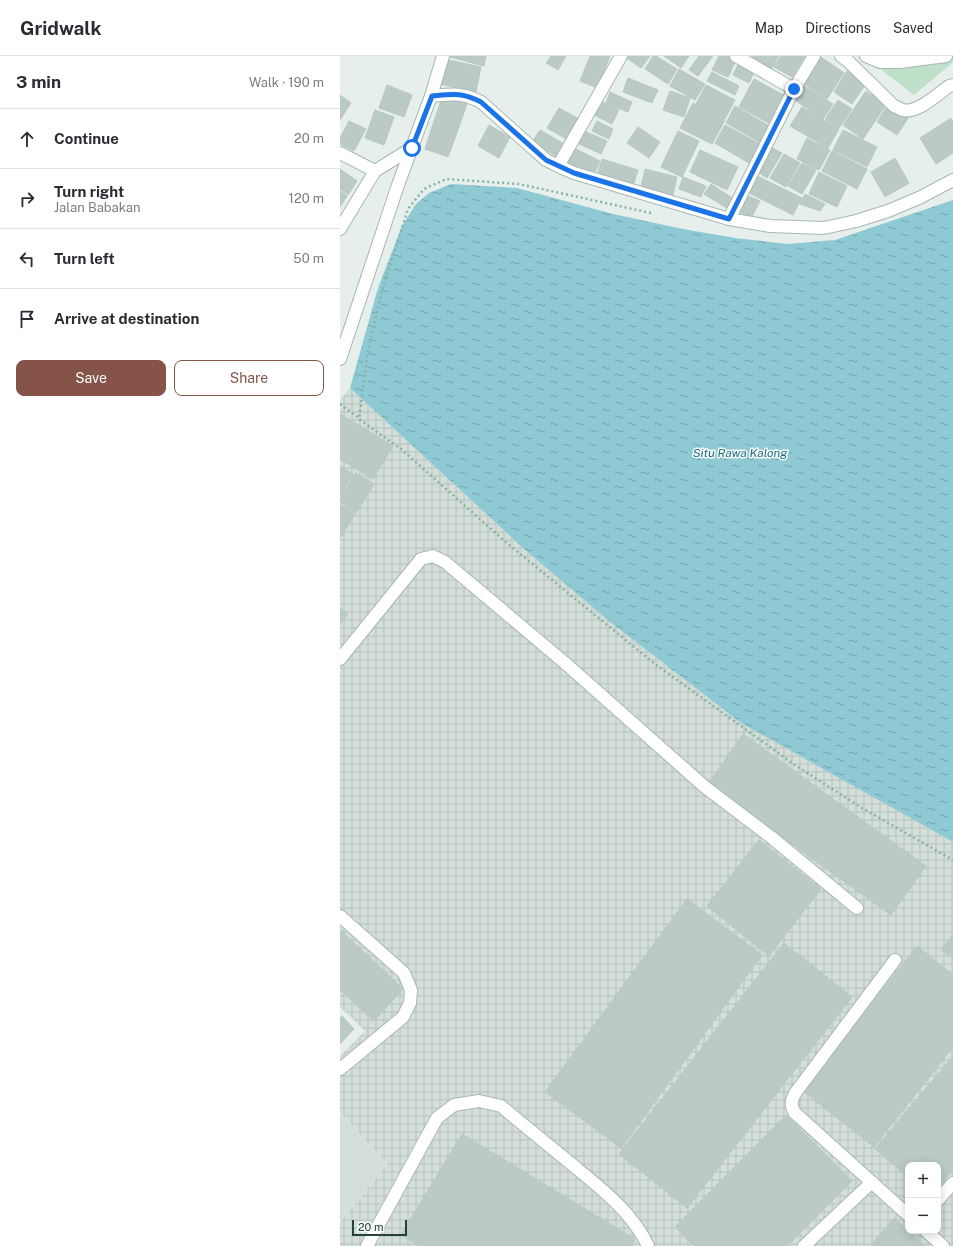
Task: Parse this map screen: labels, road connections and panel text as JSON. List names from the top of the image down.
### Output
{
  "water": ["Situ Rawa Kalong"],
  "scale_bar": "20 m",
  "page": {
    "header": "Gridwalk",
    "nav": ["Map", "Directions", "Saved"],
    "heading": ["3 min", "Walk · 190 m"],
    "list": [
      ["Continue", "20 m"],
      ["Turn right", "Jalan Babakan", "120 m"],
      ["Turn left", "50 m"],
      "Arrive at destination"
    ],
    "buttons": ["Save", "Share"],
    "map_buttons": ["+", "−"],
    "scale": "20 m"
  }
}
